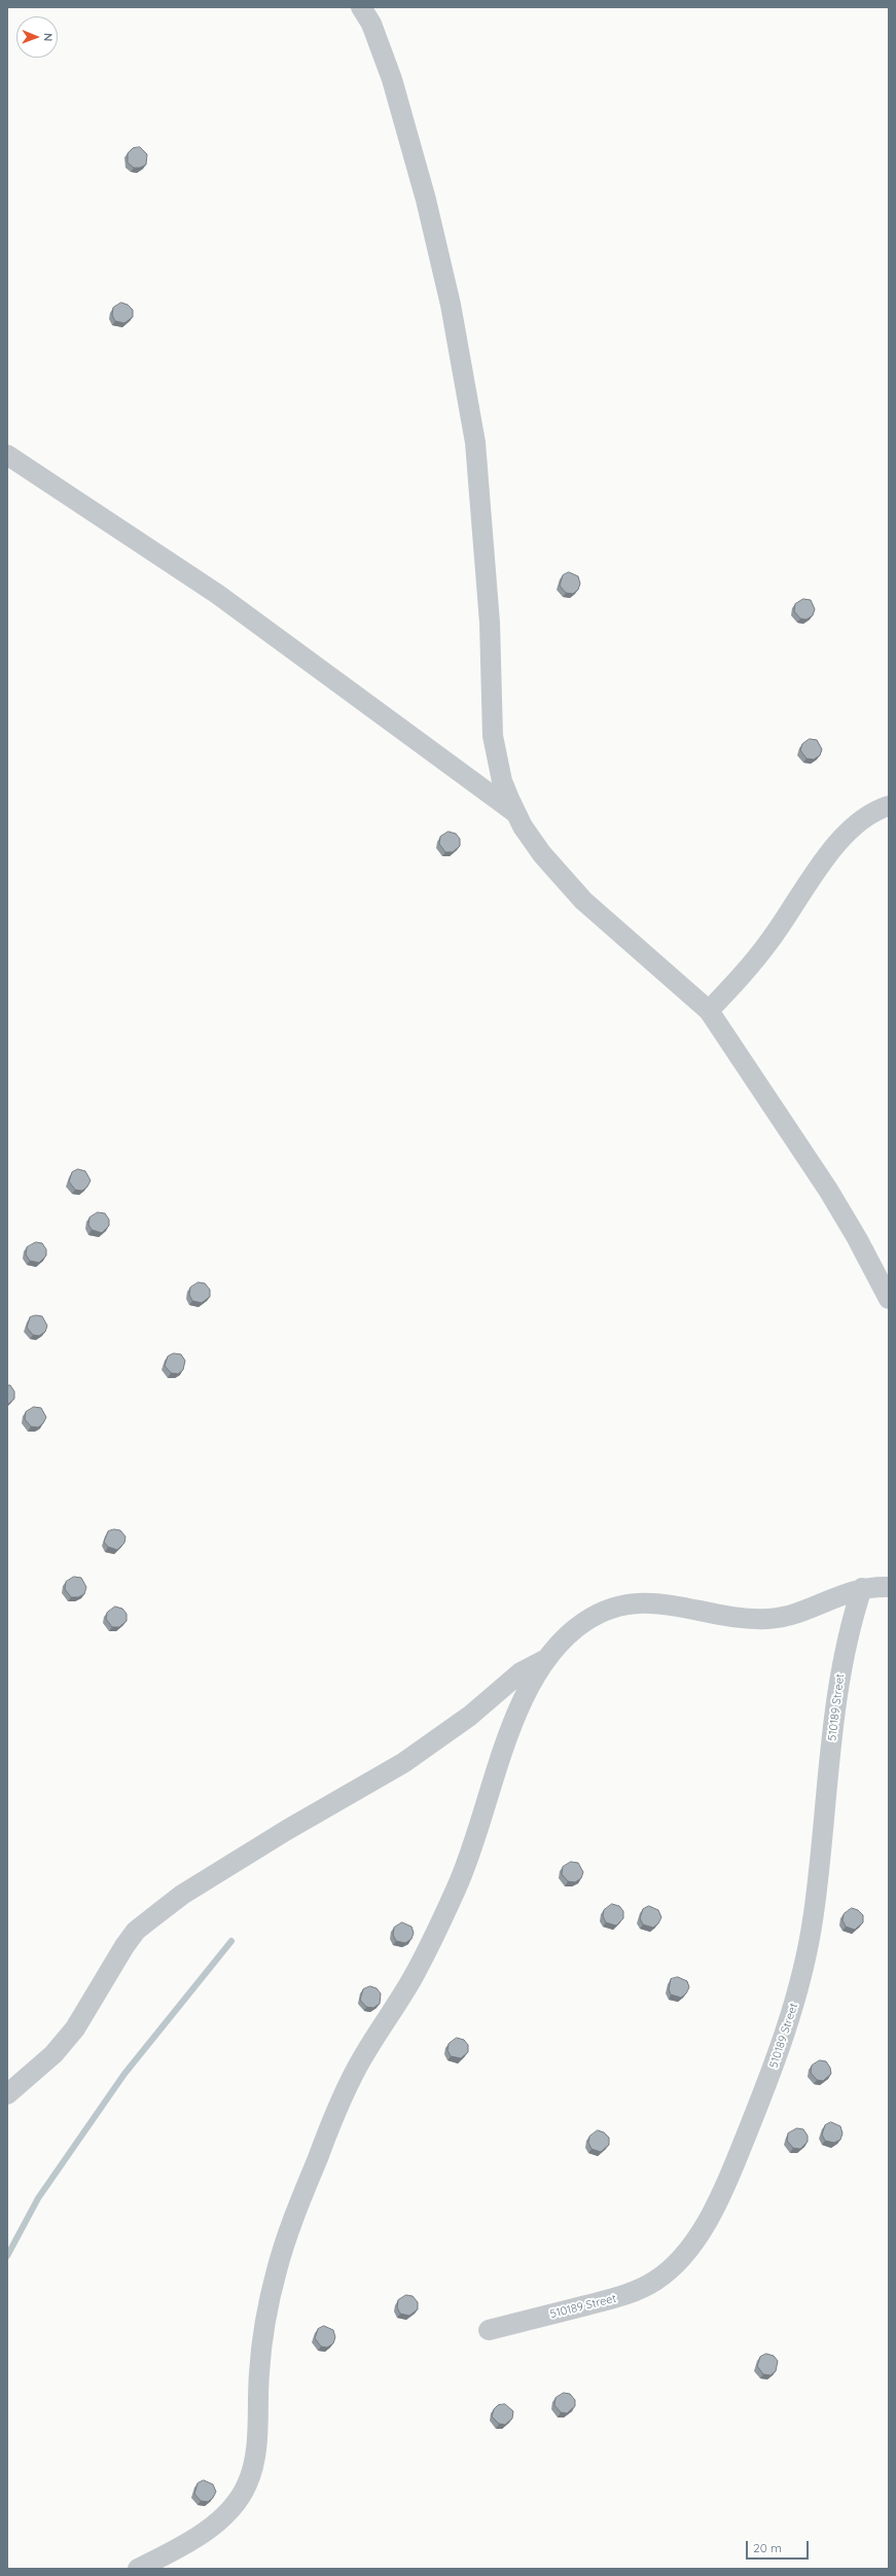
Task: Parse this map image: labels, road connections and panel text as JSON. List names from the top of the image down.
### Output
{
  "streets": {
    "street": ["510189 Street"]
  },
  "scale_bar": "20 m",
  "north": "right"
}
